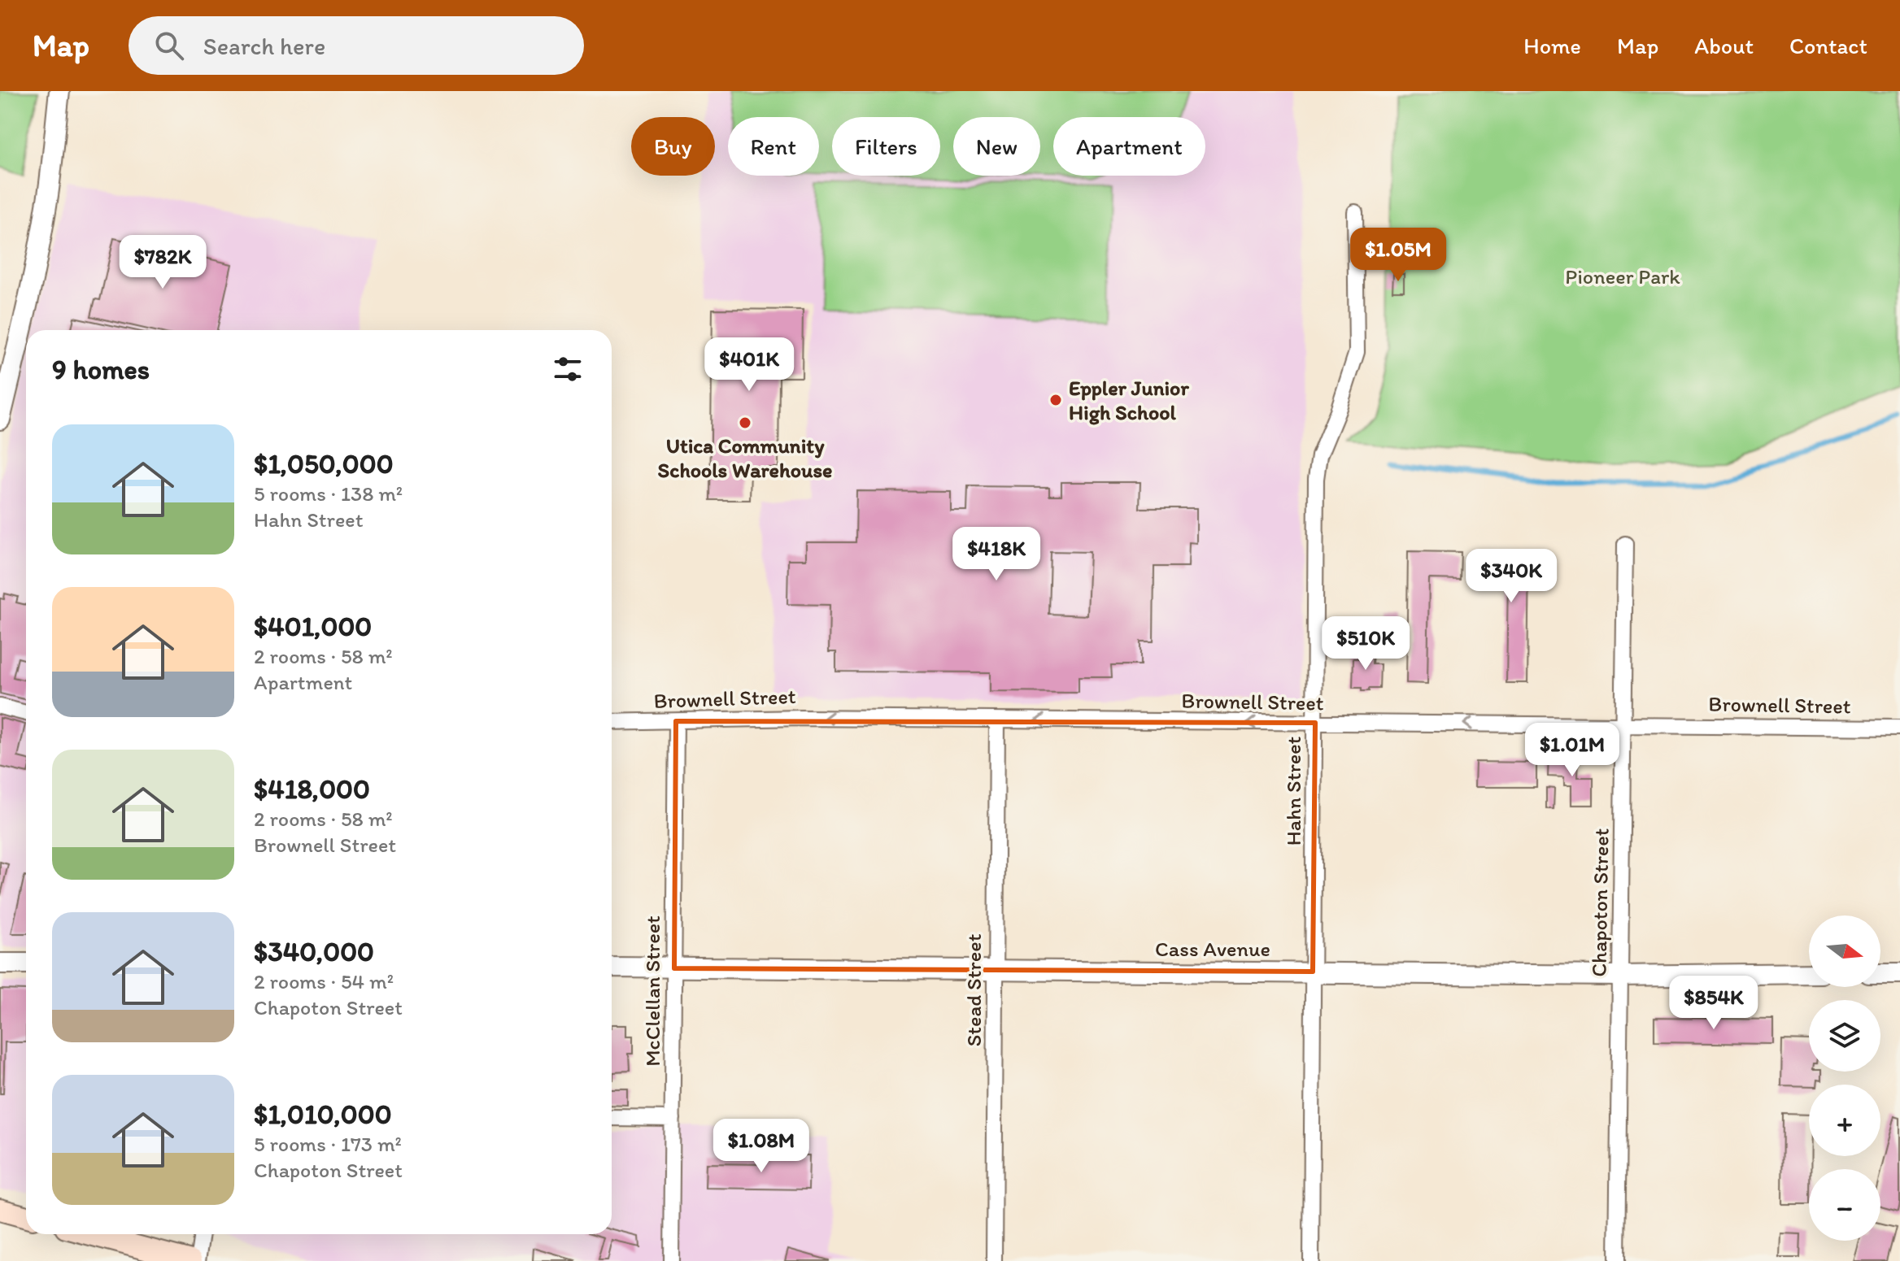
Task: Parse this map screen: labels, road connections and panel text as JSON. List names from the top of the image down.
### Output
{
  "streets": {
    "street": [
      "Brownell Street",
      "Hahn Street",
      "Chapoton Street",
      "Cass Avenue",
      "Stead Street",
      "McClellan Street"
    ]
  },
  "crossings": [
    ["Brownell Street", "Hahn Street"],
    ["Brownell Street", "Chapoton Street"],
    ["Brownell Street", "Stead Street"],
    ["Brownell Street", "McClellan Street"],
    ["Hahn Street", "Cass Avenue"],
    ["Chapoton Street", "Cass Avenue"],
    ["Cass Avenue", "Stead Street"],
    ["Cass Avenue", "McClellan Street"]
  ],
  "one_way": ["Brownell Street"],
  "parks": ["Pioneer Park"],
  "places": ["Eppler Junior High School", "Utica Community Schools Warehouse"],
  "north": "right",
  "page": {
    "header": "Map",
    "search": "Search here",
    "nav": [
      "Home",
      "Map",
      "About",
      "Contact"
    ],
    "chip": [
      "Buy",
      "Rent",
      "Filters",
      "New",
      "Apartment"
    ],
    "price": [
      "$1.05M",
      "$782K",
      "$401K",
      "$418K",
      "$340K",
      "$510K",
      "$1.01M",
      "$854K",
      "$1.08M"
    ],
    "heading": "9 homes",
    "list": [
      {
        "name": "$1,050,000",
        "note": "5 rooms · 138 m² · Hahn Street"
      },
      {
        "name": "$401,000",
        "note": "2 rooms · 58 m² · Apartment"
      },
      {
        "name": "$418,000",
        "note": "2 rooms · 58 m² · Brownell Street"
      },
      {
        "name": "$340,000",
        "note": "2 rooms · 54 m² · Chapoton Street"
      },
      {
        "name": "$1,010,000",
        "note": "5 rooms · 173 m² · Chapoton Street"
      }
    ],
    "map_buttons": ["+", "−"]
  }
}
